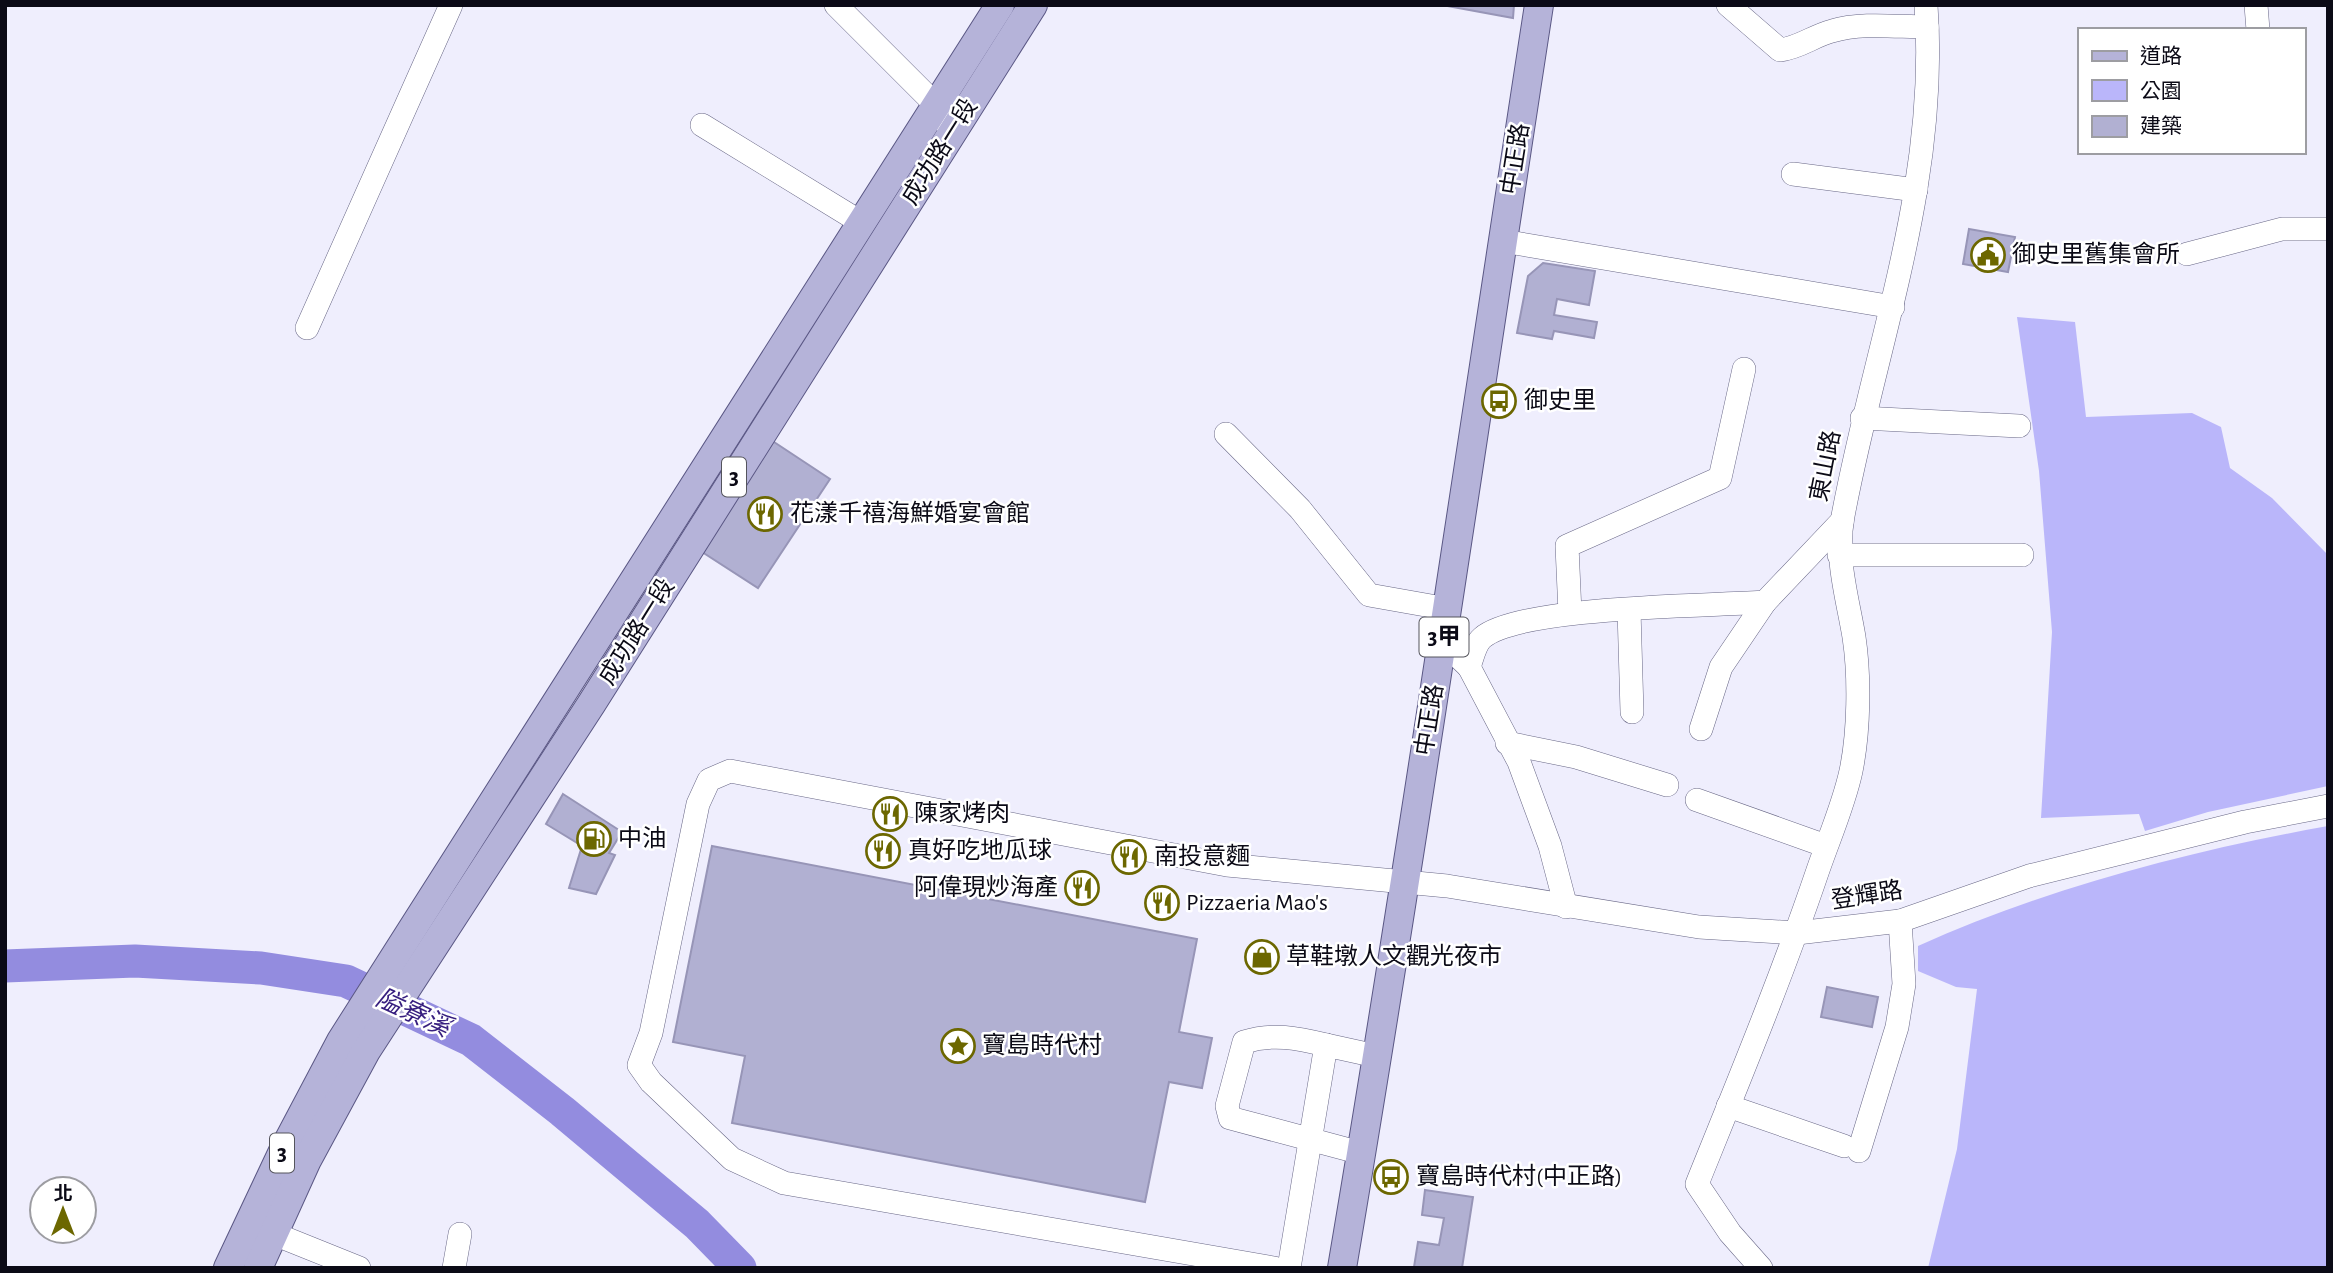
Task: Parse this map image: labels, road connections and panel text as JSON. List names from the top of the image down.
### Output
{
  "streets": {
    "main road": [
      "成功路一段",
      "中正路",
      "3",
      "3甲"
    ],
    "street": ["東山路", "登輝路"]
  },
  "crossings": [
    ["中正路", "登輝路"],
    ["東山路", "登輝路"]
  ],
  "water": ["隘寮溪"],
  "places": {
    "public building": ["御史里舊集會所"],
    "bus stop": ["御史里", "寶島時代村(中正路)"],
    "restaurant": [
      "花漾千禧海鮮婚宴會館",
      "陳家烤肉",
      "真好吃地瓜球",
      "南投意麵",
      "阿偉現炒海產",
      "Pizzaeria Mao's"
    ],
    "fuel station": ["中油"],
    "shop": ["草鞋墩人文觀光夜市"],
    "place": ["寶島時代村"]
  },
  "legend": ["道路", "公園", "建築"],
  "north": "top"
}
